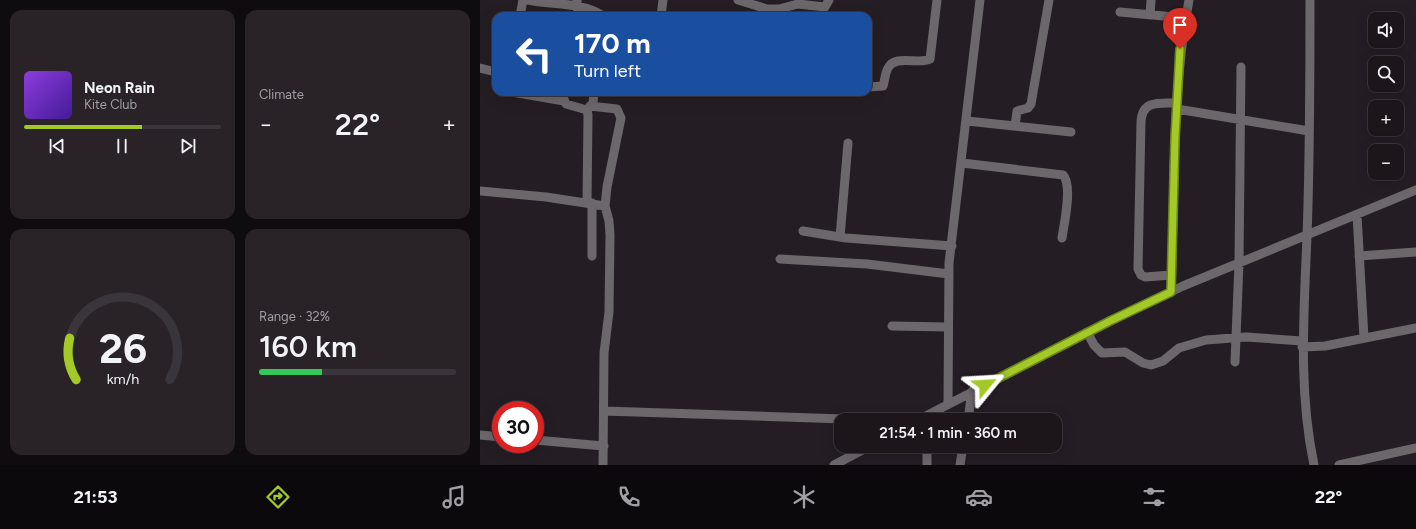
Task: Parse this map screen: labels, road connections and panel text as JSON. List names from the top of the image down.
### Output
{
  "page": {
    "tile": [
      "Climate",
      ["Range · 32%", "160 km"]
    ],
    "map_buttons": ["+", "−"],
    "turn": ["170 m", "Turn left"],
    "song": ["Neon Rain", "Kite Club"],
    "heat": ["−", "22°", "+"],
    "limit": "30",
    "trip": "21:54 · 1 min · 360 m",
    "tabs": ["21:53", "22°"],
    "gauge": ["26", "km/h"]
  }
}
